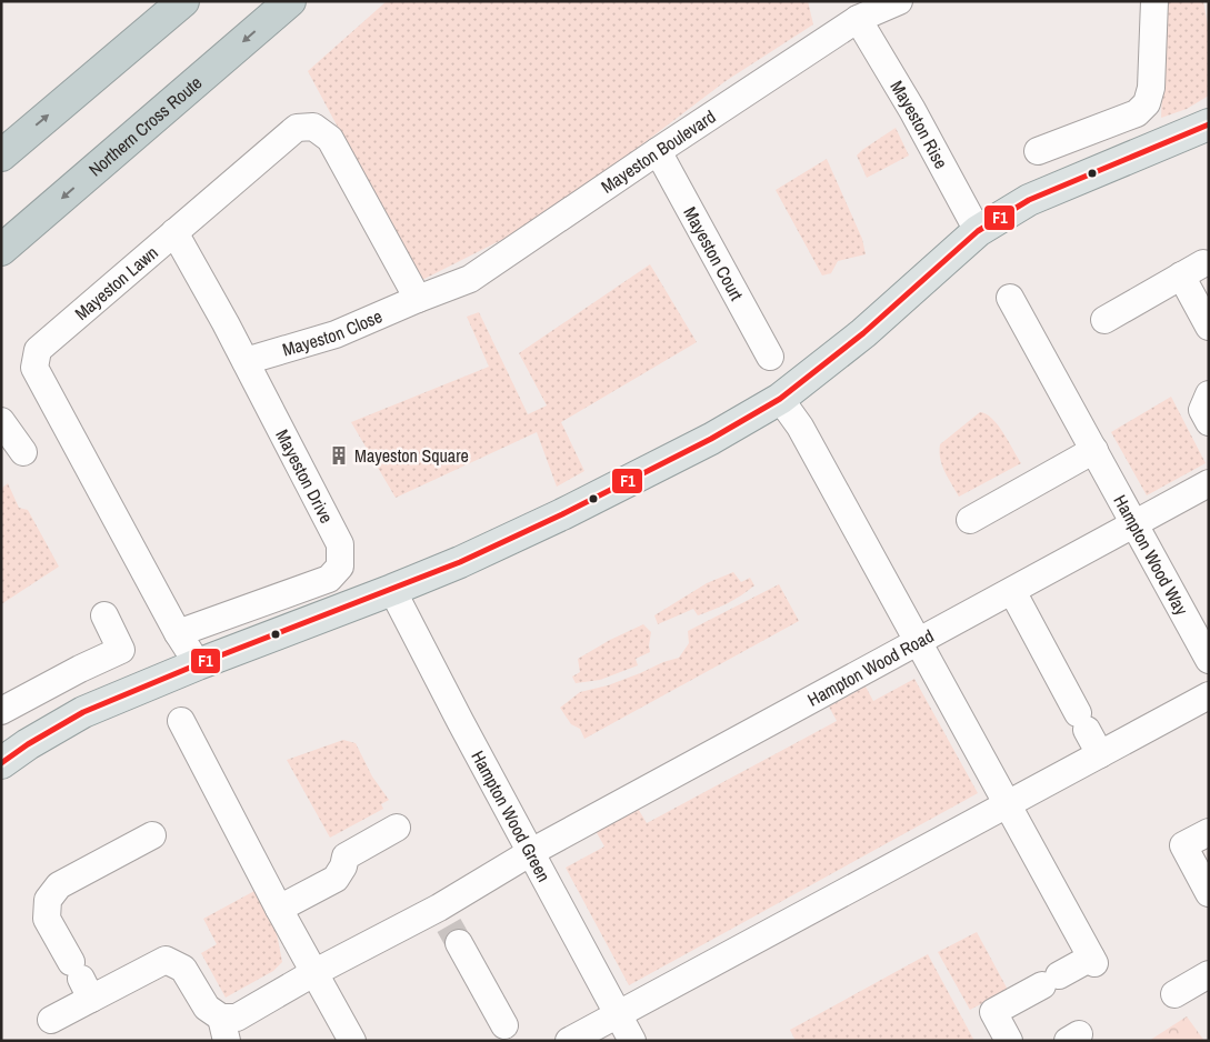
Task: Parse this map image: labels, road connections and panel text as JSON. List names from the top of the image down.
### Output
{
  "streets": {
    "highway": ["Northern Cross Route"],
    "street": [
      "Mayeston Rise",
      "Mayeston Boulevard",
      "Mayeston Court",
      "Mayeston Lawn",
      "Mayeston Close",
      "Mayeston Drive",
      "Hampton Wood Way",
      "Hampton Wood Road",
      "Hampton Wood Green"
    ]
  },
  "crossings": [
    ["Mayeston Rise", "Mayeston Boulevard"],
    ["Mayeston Boulevard", "Mayeston Court"],
    ["Mayeston Boulevard", "Mayeston Lawn"],
    ["Mayeston Boulevard", "Mayeston Close"],
    ["Mayeston Lawn", "Mayeston Close"],
    ["Mayeston Lawn", "Mayeston Drive"],
    ["Mayeston Close", "Mayeston Drive"],
    ["Hampton Wood Way", "Hampton Wood Road"],
    ["Hampton Wood Road", "Hampton Wood Green"]
  ],
  "places": {
    "building": ["Mayeston Square"]
  },
  "lines": ["transit line F1"]
}
